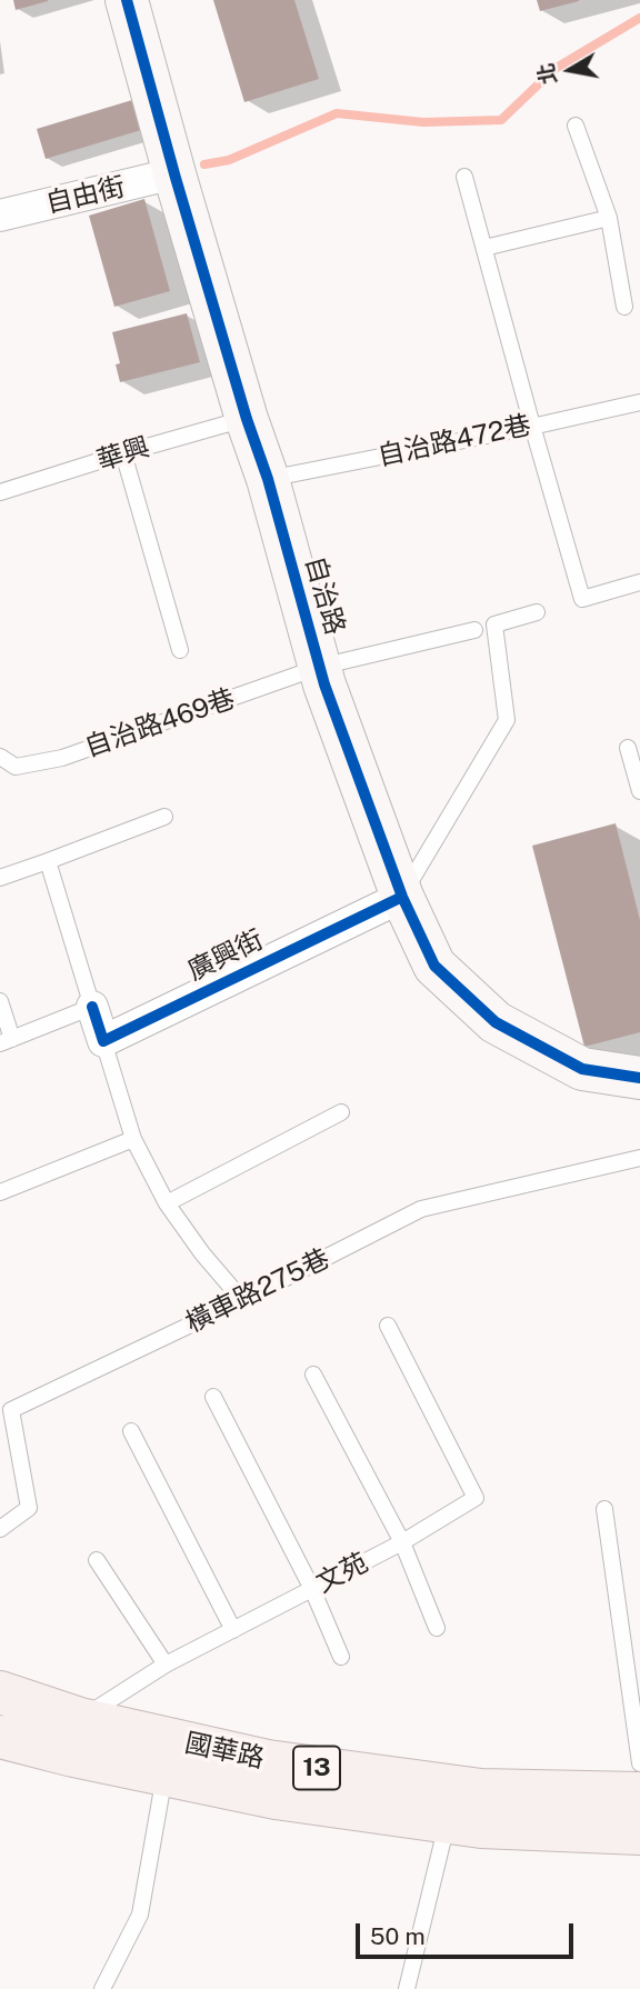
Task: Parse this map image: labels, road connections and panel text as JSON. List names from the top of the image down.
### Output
{
  "streets": {
    "main road": ["國華路", "13"],
    "street": ["自由街", "自治路", "廣興街"],
    "lane": [
      "自治路472巷",
      "華興",
      "自治路469巷",
      "橫車路275巷",
      "文苑"
    ]
  },
  "crossings": [
    ["自由街", "自治路"],
    ["自治路472巷", "自治路"],
    ["華興", "自治路"],
    ["自治路", "自治路469巷"],
    ["自治路", "廣興街"],
    ["文苑", "國華路"]
  ],
  "scale_bar": "50 m",
  "north": "left"
}
